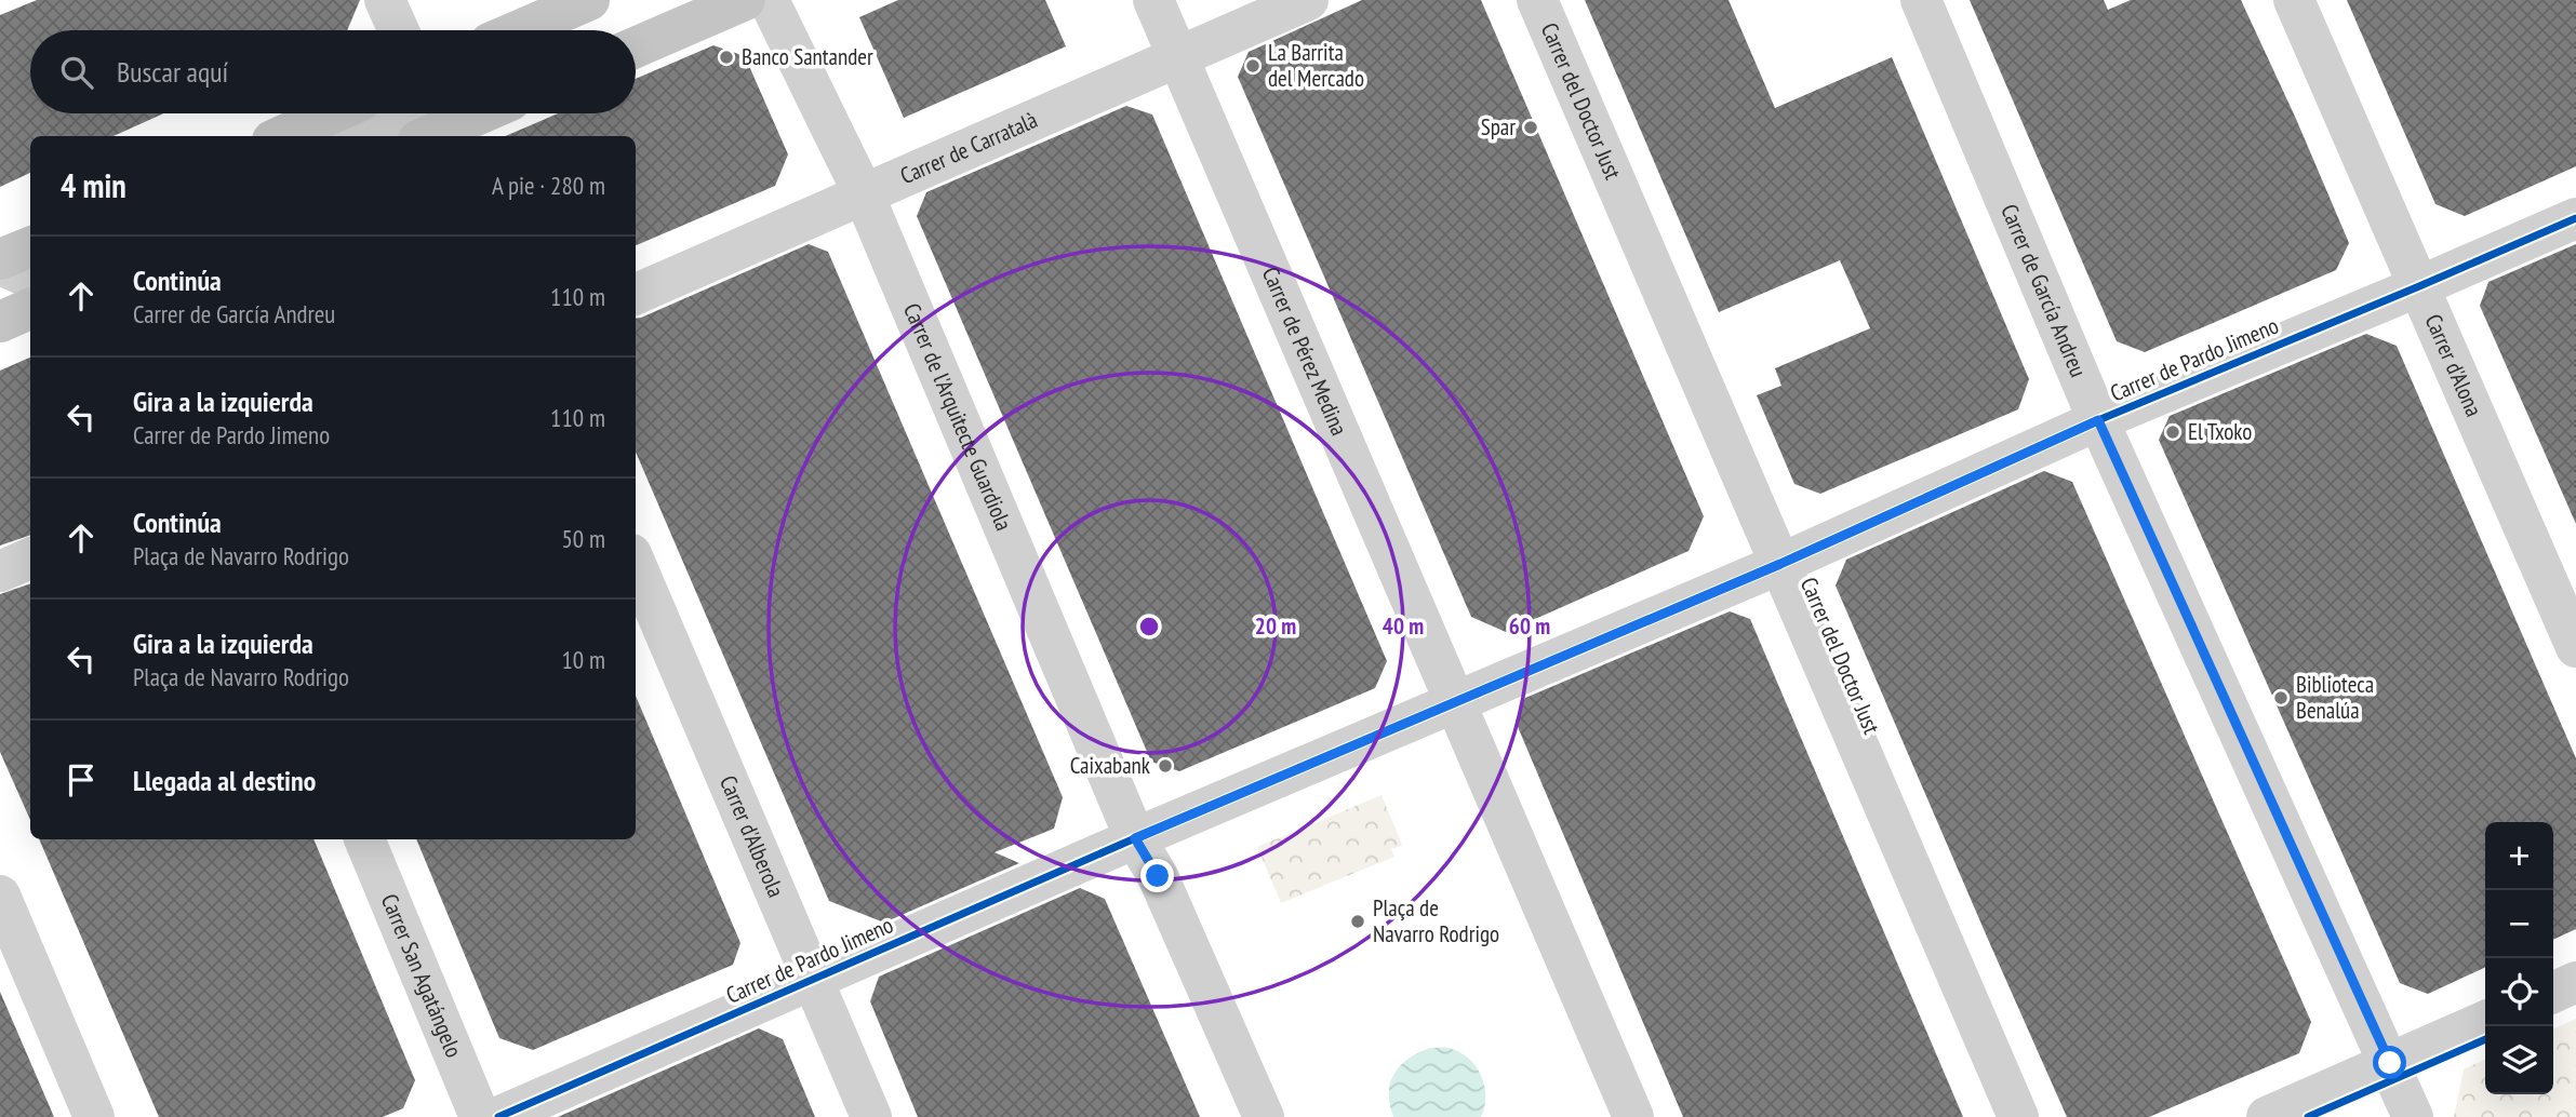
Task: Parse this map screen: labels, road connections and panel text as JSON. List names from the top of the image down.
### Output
{
  "streets": {
    "street": [
      "Carrer del Doctor Just",
      "Carrer de Carratalà",
      "Carrer de García Andreu",
      "Carrer de Pérez Medina",
      "Carrer de Pardo Jimeno",
      "Carrer d'Alona",
      "Carrer de l'Arquitecte Guardiola",
      "Carrer d'Alberola",
      "Carrer San Agatángelo"
    ]
  },
  "crossings": [
    ["Carrer del Doctor Just", "Carrer de Pardo Jimeno"],
    ["Carrer de Carratalà", "Carrer de Pérez Medina"],
    ["Carrer de Carratalà", "Carrer de l'Arquitecte Guardiola"],
    ["Carrer de García Andreu", "Carrer de Pardo Jimeno"],
    ["Carrer de Pérez Medina", "Carrer de Pardo Jimeno"],
    ["Carrer de Pardo Jimeno", "Carrer d'Alona"],
    ["Carrer de Pardo Jimeno", "Carrer de l'Arquitecte Guardiola"],
    ["Carrer de Pardo Jimeno", "Carrer d'Alberola"]
  ],
  "places": [
    "Banco Santander",
    "La Barrita del Mercado",
    "Spar",
    "El Txoko",
    "Biblioteca Benalúa",
    "Caixabank",
    "Plaça de Navarro Rodrigo"
  ],
  "page": {
    "search": "Buscar aquí",
    "heading": ["4 min", "A pie · 280 m"],
    "list": [
      ["Continúa", "Carrer de García Andreu", "110 m"],
      ["Gira a la izquierda", "Carrer de Pardo Jimeno", "110 m"],
      ["Continúa", "Plaça de Navarro Rodrigo", "50 m"],
      ["Gira a la izquierda", "Plaça de Navarro Rodrigo", "10 m"],
      "Llegada al destino"
    ],
    "map_buttons": ["+", "−"]
  },
  "rings": ["20 m", "40 m", "60 m"]
}
